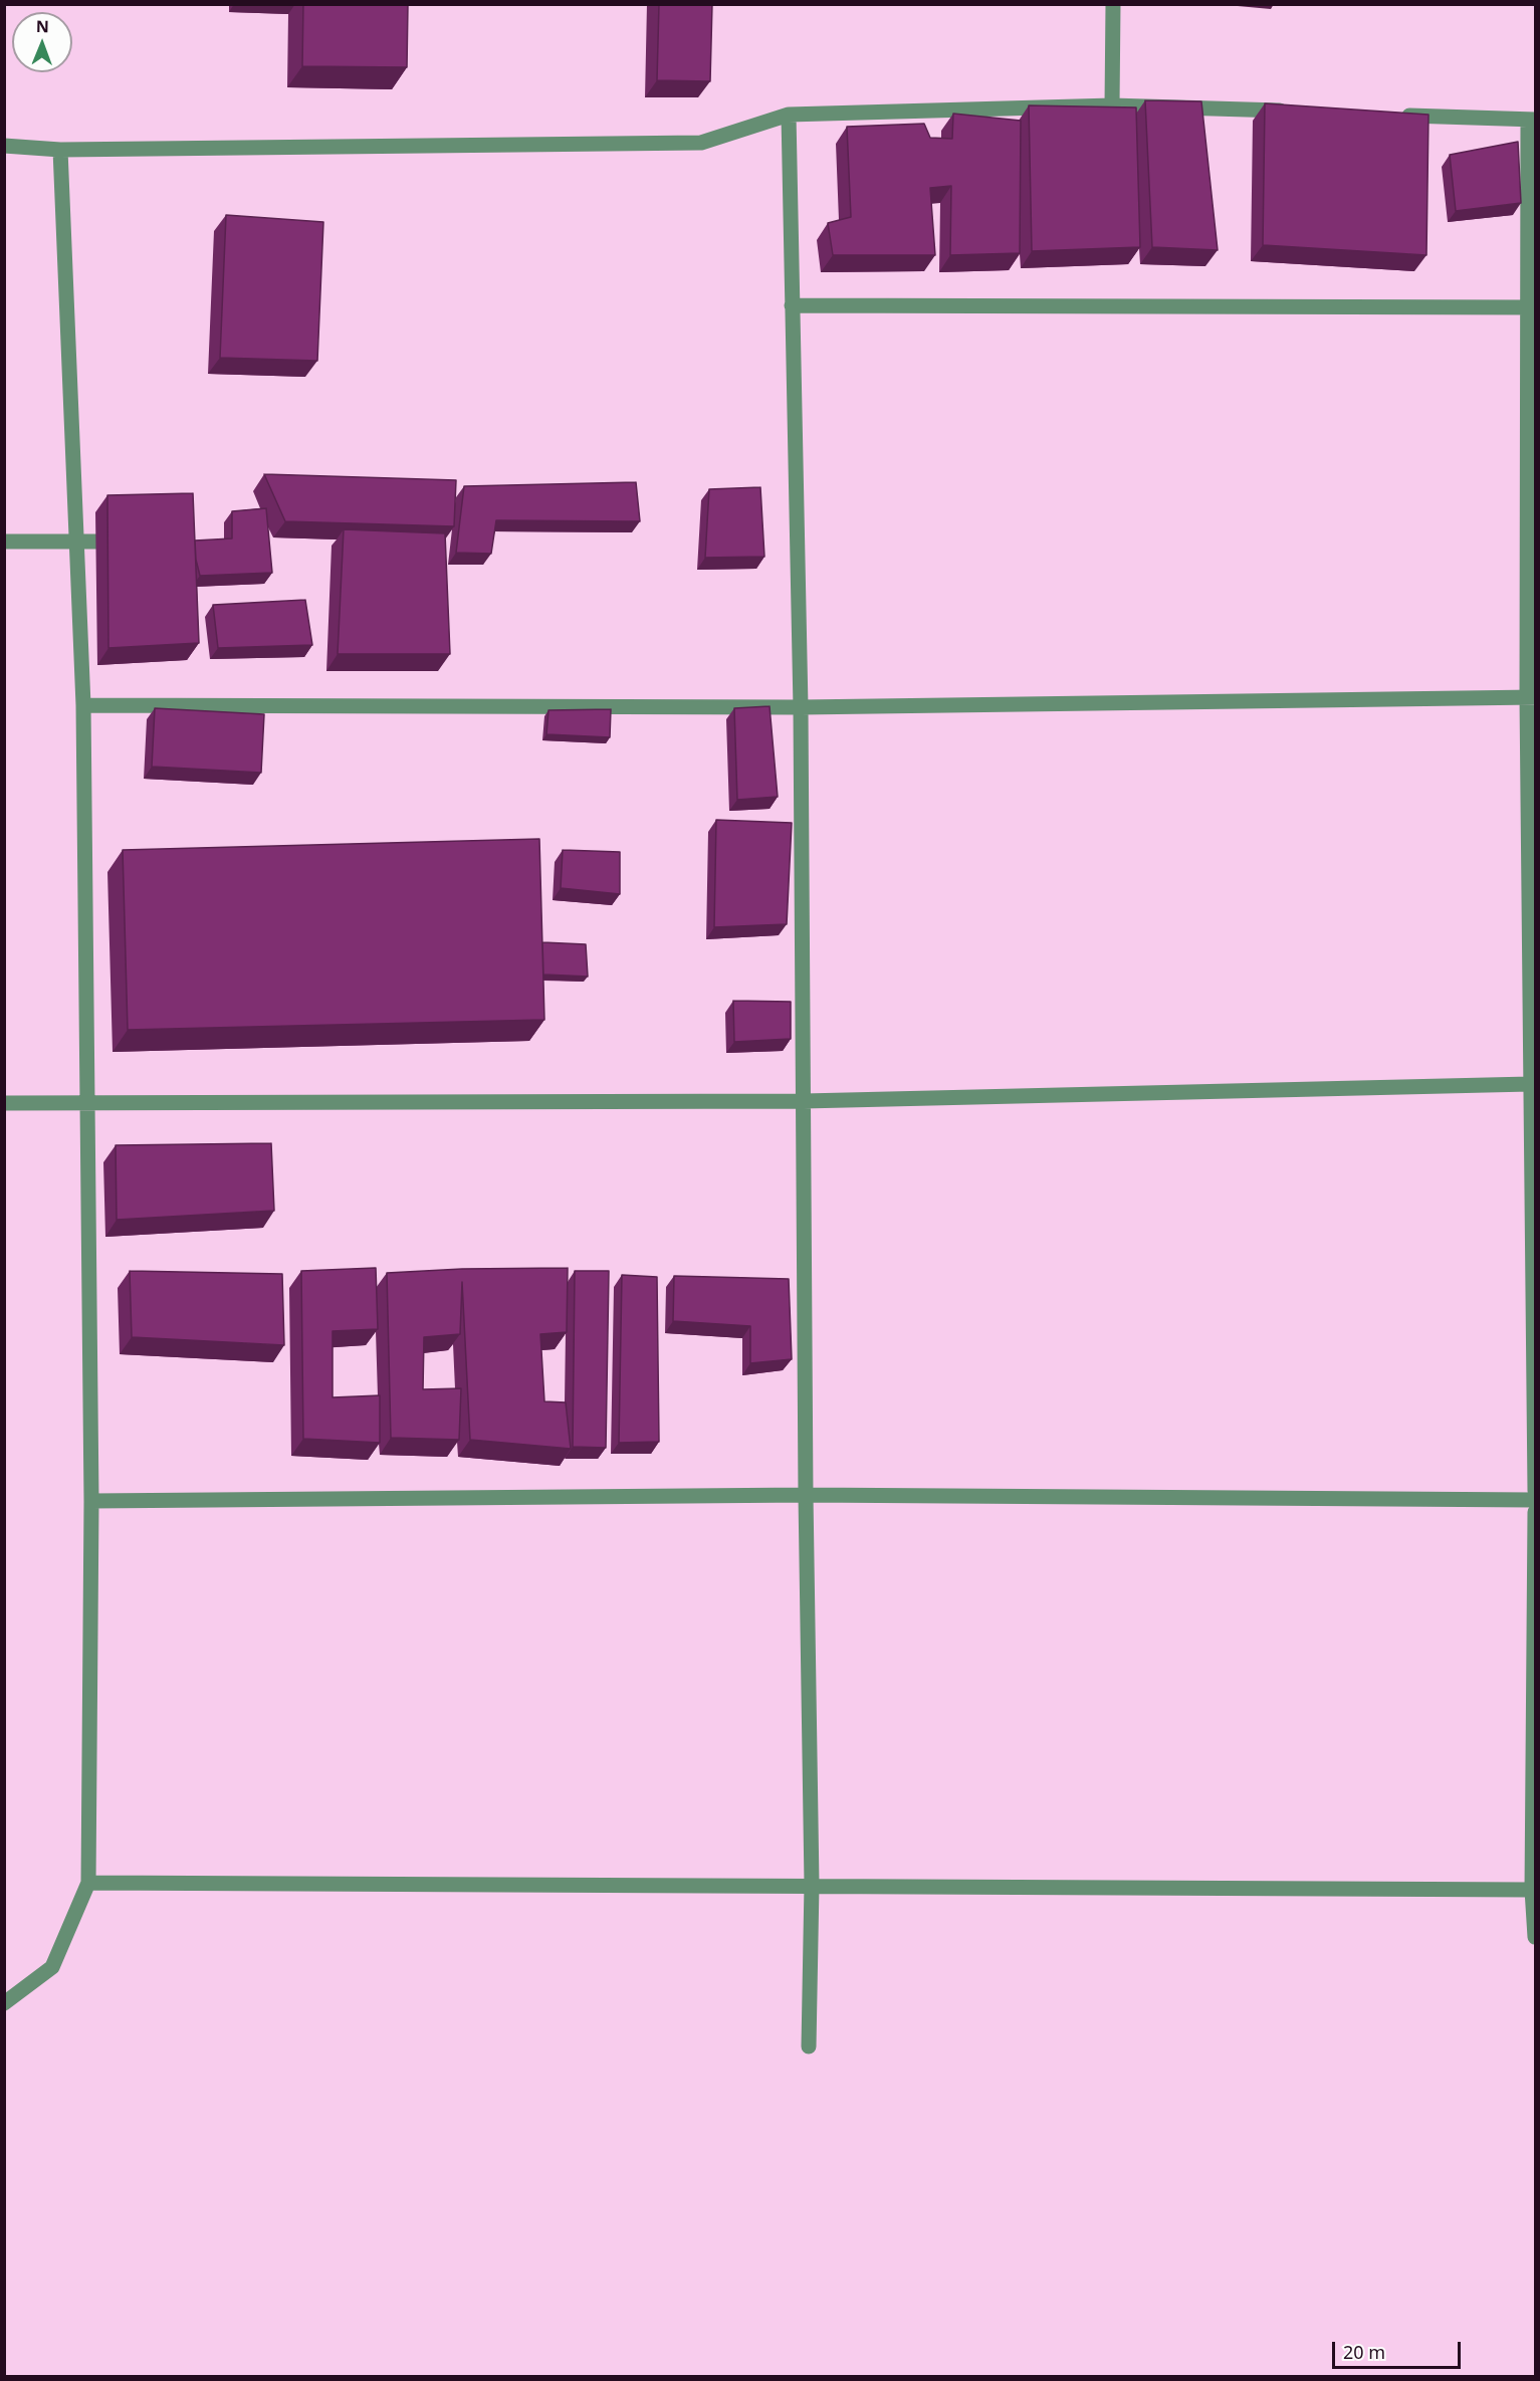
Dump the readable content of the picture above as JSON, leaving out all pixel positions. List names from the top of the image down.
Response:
{
  "scale_bar": "20 m",
  "north": "top"
}
